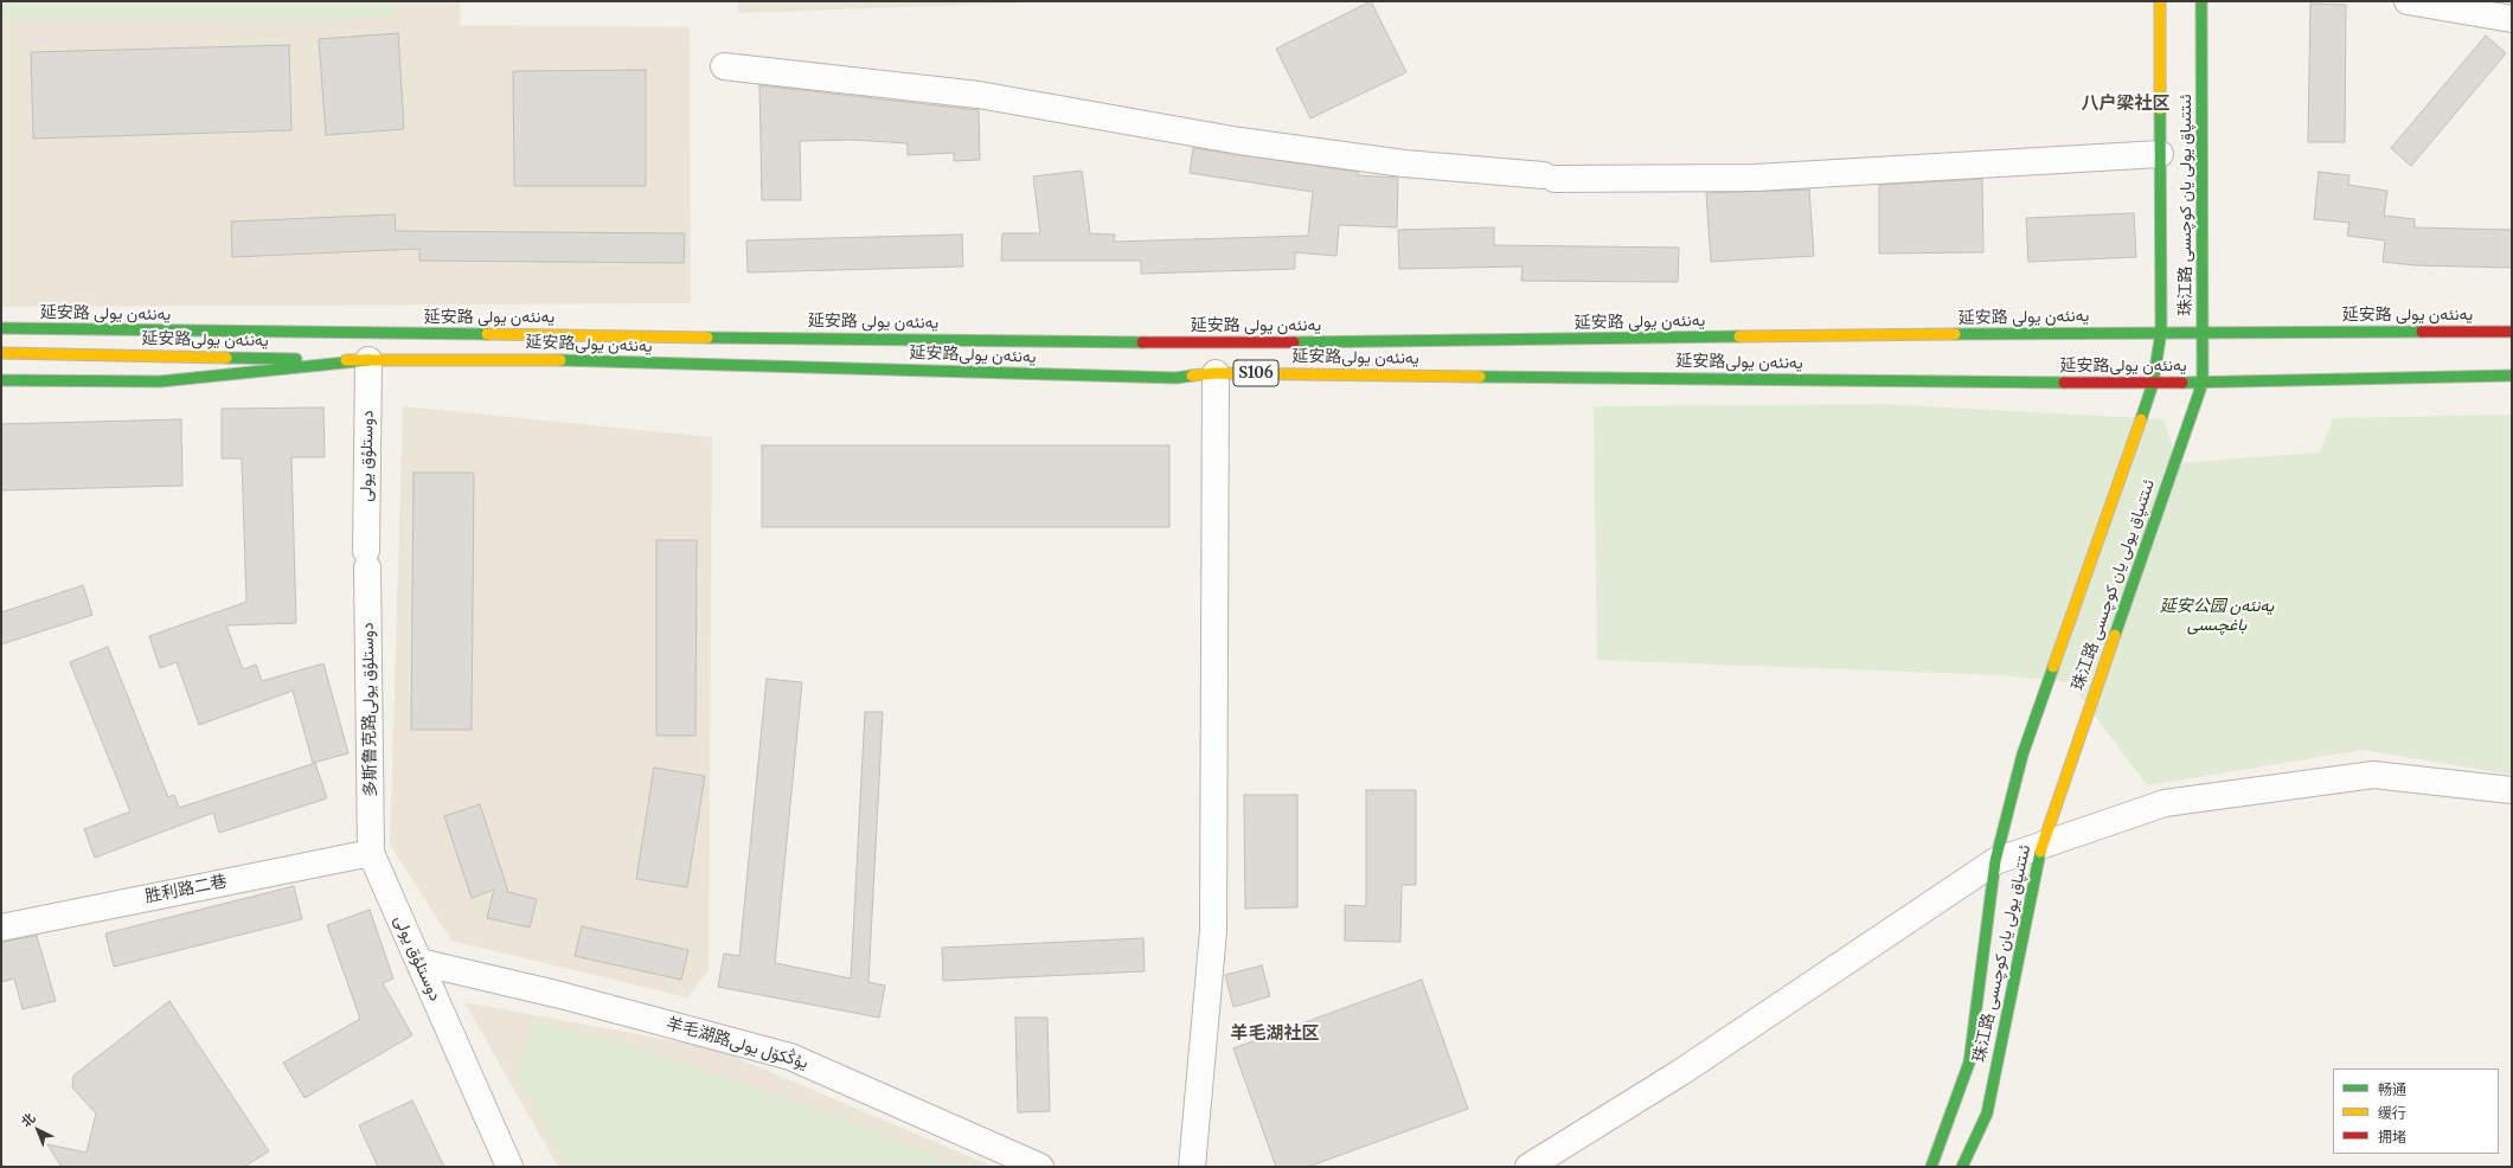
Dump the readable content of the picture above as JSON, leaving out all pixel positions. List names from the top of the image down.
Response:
{
  "streets": {
    "main road": [
      "珠江路 ئىتتىپاق يولى يان كوچىسى",
      "延安路 يەنئەن يولى",
      "延安路يەنئەن يولى",
      "S106"
    ],
    "street": [
      "دوستلۇق يولى",
      "多斯鲁克路دوستلۇق يولى",
      "胜利路二巷",
      "羊毛湖路يۇڭكۆل يولى"
    ]
  },
  "crossings": [
    ["珠江路 ئىتتىپاق يولى يان كوچىسى", "延安路 يەنئەن يولى"],
    ["珠江路 ئىتتىپاق يولى يان كوچىسى", "延安路يەنئەن يولى"],
    ["延安路يەنئەن يولى", "دوستلۇق يولى"],
    ["دوستلۇق يولى", "多斯鲁克路دوستلۇق يولى"],
    ["دوستلۇق يولى", "胜利路二巷"],
    ["دوستلۇق يولى", "羊毛湖路يۇڭكۆل يولى"],
    ["多斯鲁克路دوستلۇق يولى", "胜利路二巷"]
  ],
  "districts": ["八户梁社区", "羊毛湖社区"],
  "parks": ["延安公园 يەنئەن باغچىسى"],
  "legend": ["畅通", "缓行", "拥堵"],
  "north": "top left"
}
